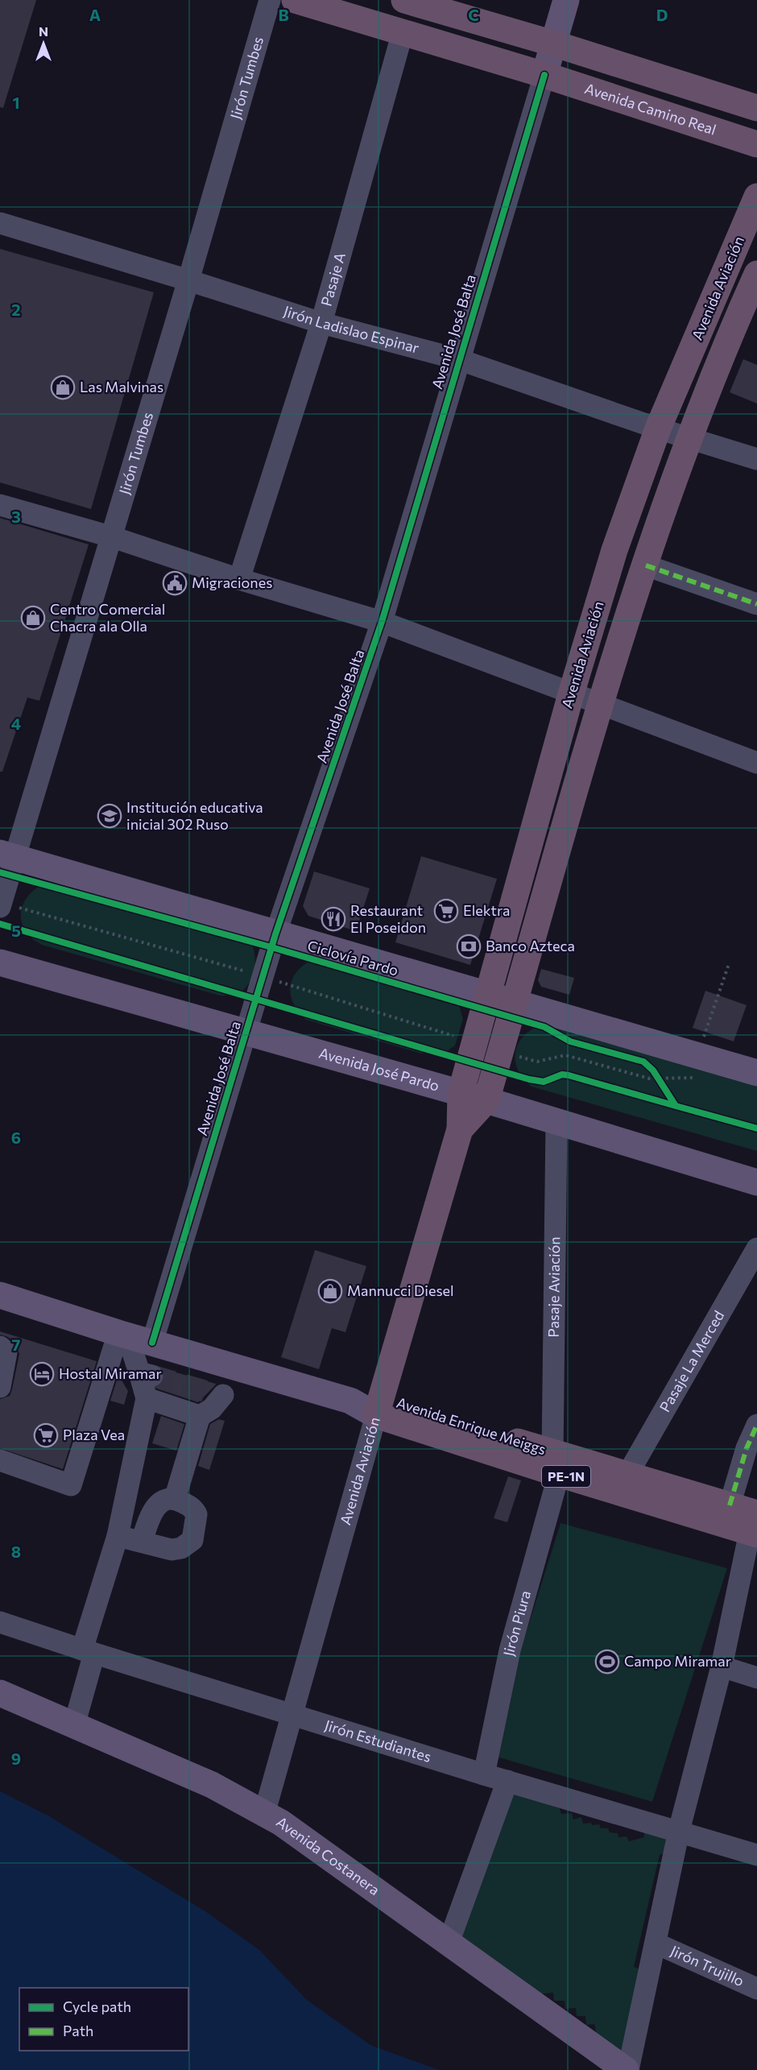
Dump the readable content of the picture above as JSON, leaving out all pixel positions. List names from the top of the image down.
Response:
{
  "streets": {
    "highway": [
      "Avenida Camino Real",
      "Avenida Aviación",
      "Avenida Enrique Meiggs",
      "PE-1N"
    ],
    "main road": ["Avenida José Balta", "Avenida José Pardo", "Avenida Costanera"],
    "street": [
      "Jirón Tumbes",
      "Pasaje A",
      "Jirón Ladislao Espinar",
      "Pasaje Aviación",
      "Pasaje La Merced",
      "Jirón Piura",
      "Jirón Estudiantes",
      "Jirón Trujillo"
    ],
    "cycle path": ["Ciclovía Pardo"]
  },
  "crossings": [
    ["Jirón Tumbes", "Jirón Ladislao Espinar"],
    ["Avenida Camino Real", "Pasaje A"],
    ["Avenida Camino Real", "Avenida José Balta"],
    ["Pasaje A", "Jirón Ladislao Espinar"],
    ["Avenida Aviación", "Jirón Ladislao Espinar"],
    ["Avenida Aviación", "Avenida José Pardo"],
    ["Avenida Aviación", "Avenida Enrique Meiggs"],
    ["Avenida Aviación", "Jirón Estudiantes"],
    ["Avenida Aviación", "Avenida Costanera"],
    ["Jirón Ladislao Espinar", "Avenida José Balta"],
    ["Avenida José Balta", "Avenida José Pardo"],
    ["Avenida José Balta", "Avenida Enrique Meiggs"],
    ["Avenida José Pardo", "Pasaje Aviación"],
    ["Pasaje Aviación", "Avenida Enrique Meiggs"],
    ["Pasaje Aviación", "Jirón Piura"],
    ["Pasaje La Merced", "Avenida Enrique Meiggs"],
    ["Avenida Enrique Meiggs", "Jirón Piura"],
    ["Jirón Piura", "Jirón Estudiantes"]
  ],
  "places": {
    "shop": ["Las Malvinas", "Centro Comercial Chacra ala Olla", "Mannucci Diesel"],
    "public building": ["Migraciones"],
    "school or university": ["Institución educativa inicial 302 Ruso"],
    "supermarket": ["Elektra", "Plaza Vea"],
    "restaurant": ["Restaurant El Poseidon"],
    "bank": ["Banco Azteca"],
    "hotel": ["Hostal Miramar"],
    "sports": ["Campo Miramar"]
  },
  "legend": ["Cycle path", "Path"],
  "north": "top",
  "grid": {
    "columns": [
      "A",
      "B",
      "C",
      "D"
    ],
    "rows": [
      "1",
      "2",
      "3",
      "4",
      "5",
      "6",
      "7",
      "8",
      "9"
    ]
  }
}
